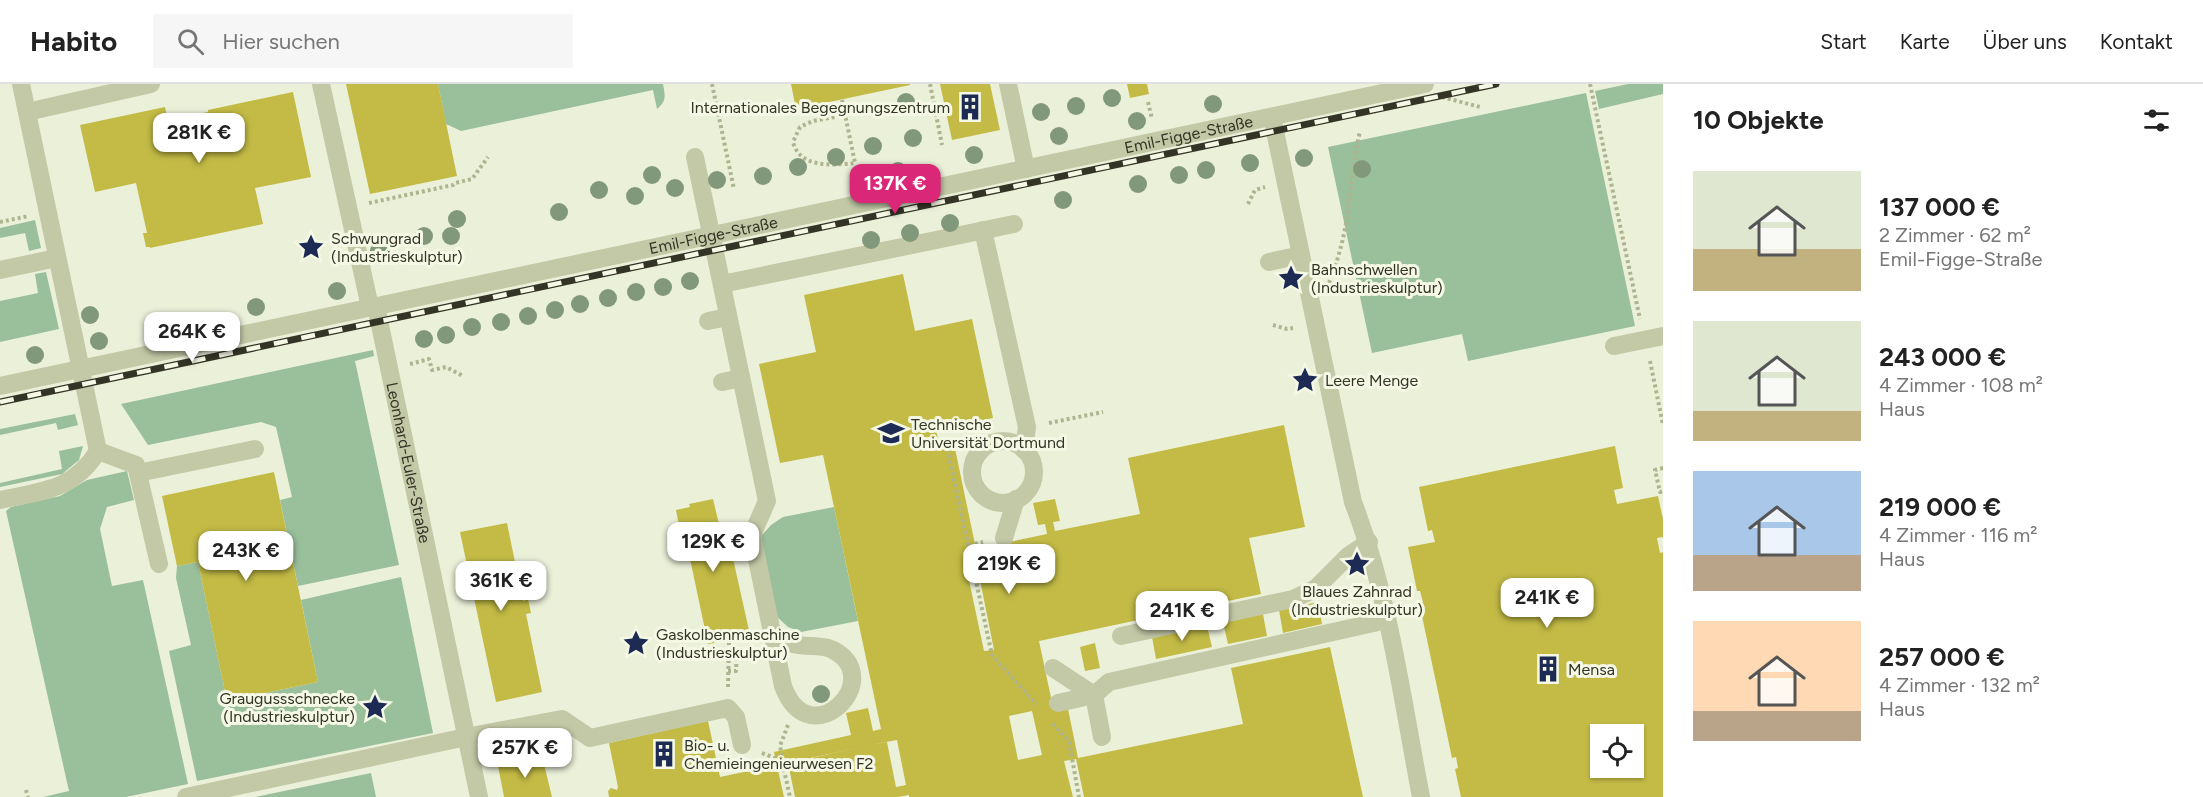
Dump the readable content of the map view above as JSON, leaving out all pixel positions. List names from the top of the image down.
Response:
{
  "streets": {
    "street": ["Emil-Figge-Straße", "Leonhard-Euler-Straße"]
  },
  "crossings": [
    ["Emil-Figge-Straße", "Leonhard-Euler-Straße"]
  ],
  "places": {
    "building": ["Internationales Begegnungszentrum", "Mensa", "Bio- u. Chemieingenieurwesen F2"],
    "place": [
      "Schwungrad (Industrieskulptur)",
      "Bahnschwellen (Industrieskulptur)",
      "Leere Menge",
      "Blaues Zahnrad (Industrieskulptur)",
      "Gaskolbenmaschine (Industrieskulptur)",
      "Graugussschnecke (Industrieskulptur)"
    ],
    "school or university": ["Technische Universität Dortmund"]
  },
  "page": {
    "header": "Habito",
    "search": "Hier suchen",
    "nav": [
      "Start",
      "Karte",
      "Über uns",
      "Kontakt"
    ],
    "heading": "10 Objekte",
    "price": [
      "281K €",
      "137K €",
      "264K €",
      "129K €",
      "243K €",
      "219K €",
      "361K €",
      "241K €",
      "241K €",
      "257K €"
    ],
    "list": [
      {
        "name": "137 000 €",
        "note": "2 Zimmer · 62 m² · Emil-Figge-Straße"
      },
      {
        "name": "243 000 €",
        "note": "4 Zimmer · 108 m² · Haus"
      },
      {
        "name": "219 000 €",
        "note": "4 Zimmer · 116 m² · Haus"
      },
      {
        "name": "257 000 €",
        "note": "4 Zimmer · 132 m² · Haus"
      }
    ]
  }
}
